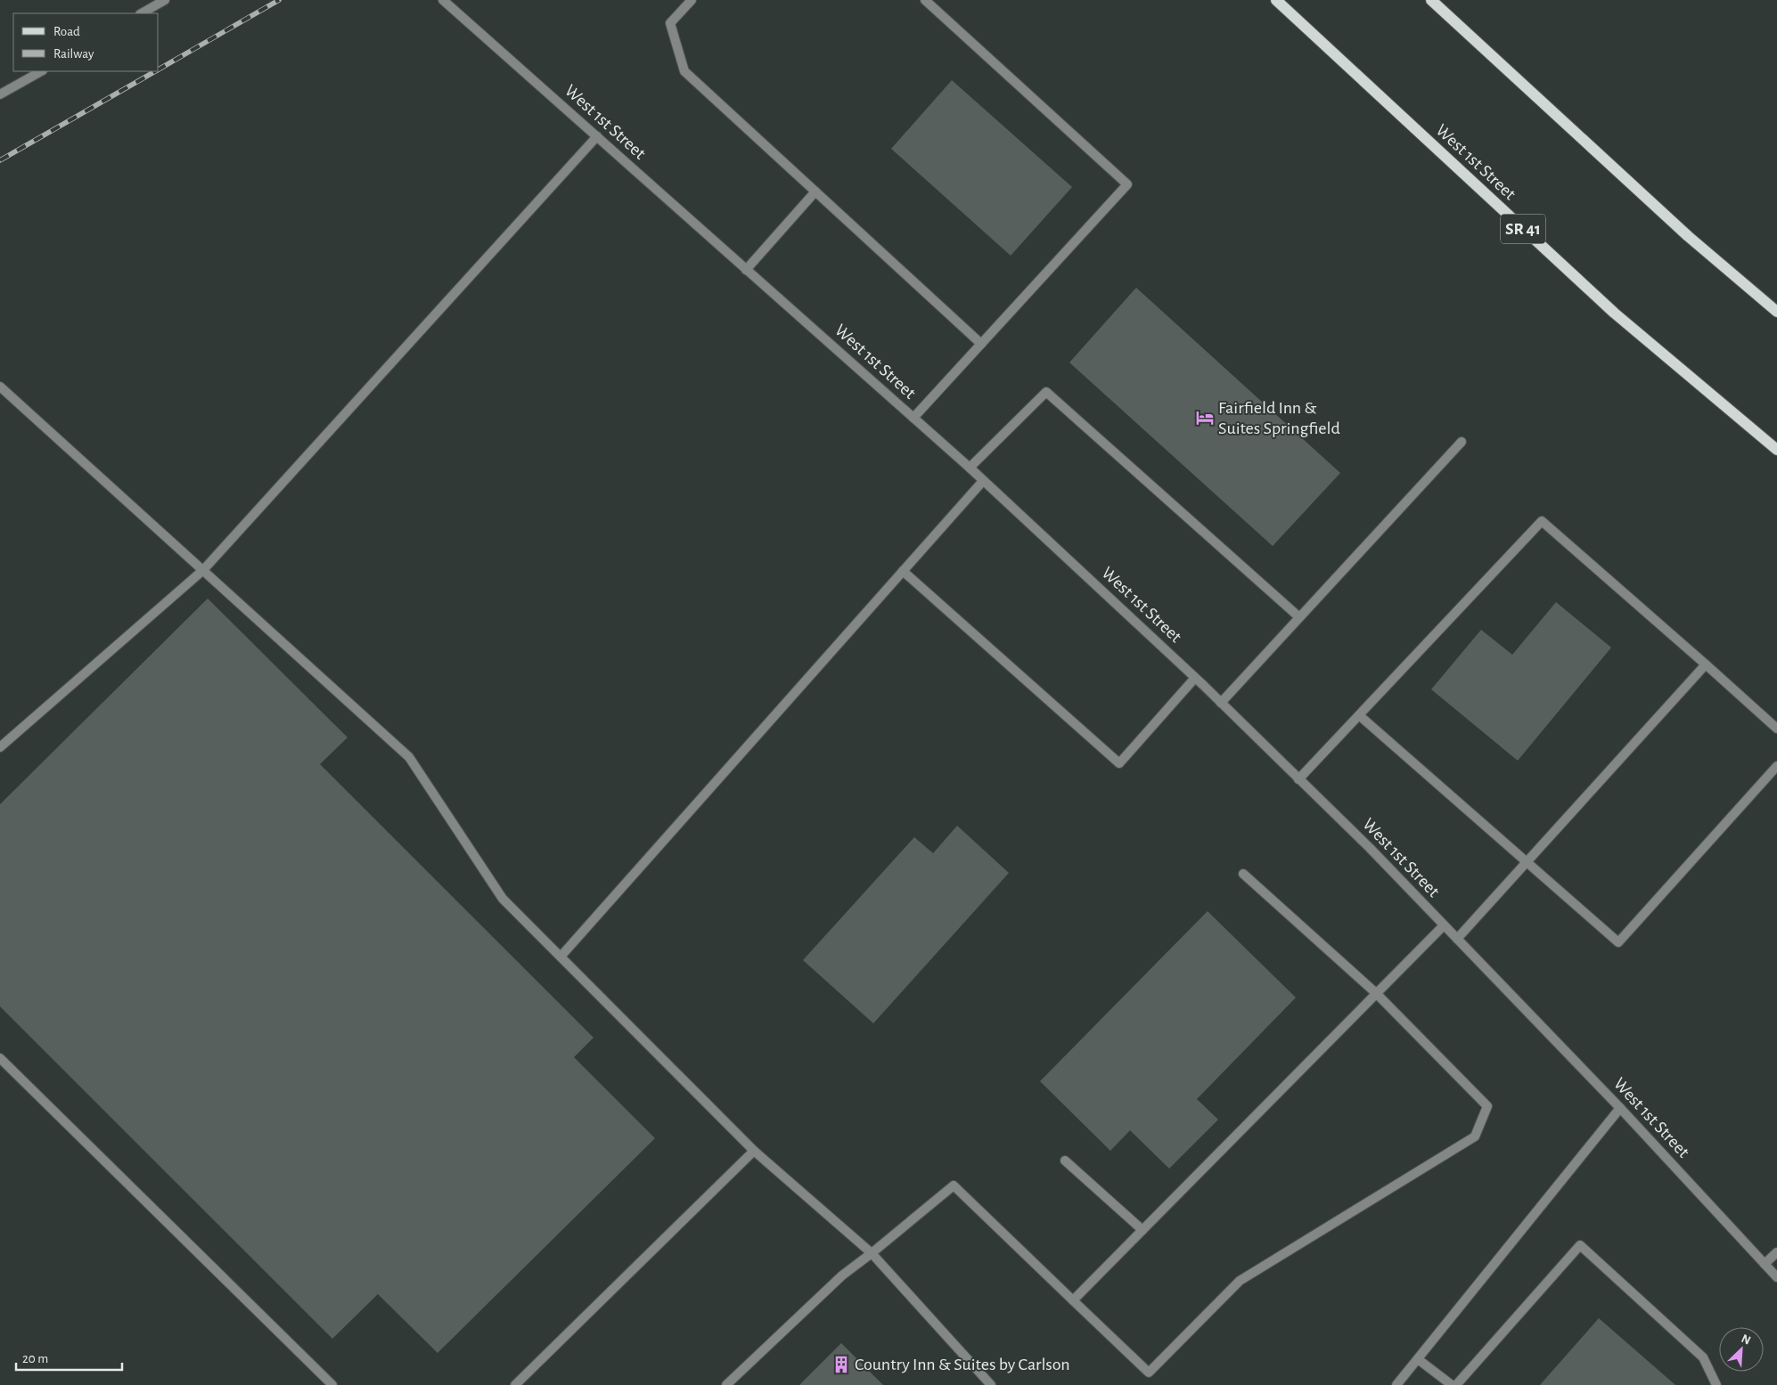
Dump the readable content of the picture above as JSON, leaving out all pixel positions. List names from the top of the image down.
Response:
{
  "streets": {
    "main road": ["West 1st Street", "SR 41"]
  },
  "places": {
    "hotel": ["Fairfield Inn & Suites Springfield"],
    "building": ["Country Inn & Suites by Carlson"]
  },
  "legend": ["Road", "Railway"],
  "scale_bar": "20 m",
  "north": "top right"
}
